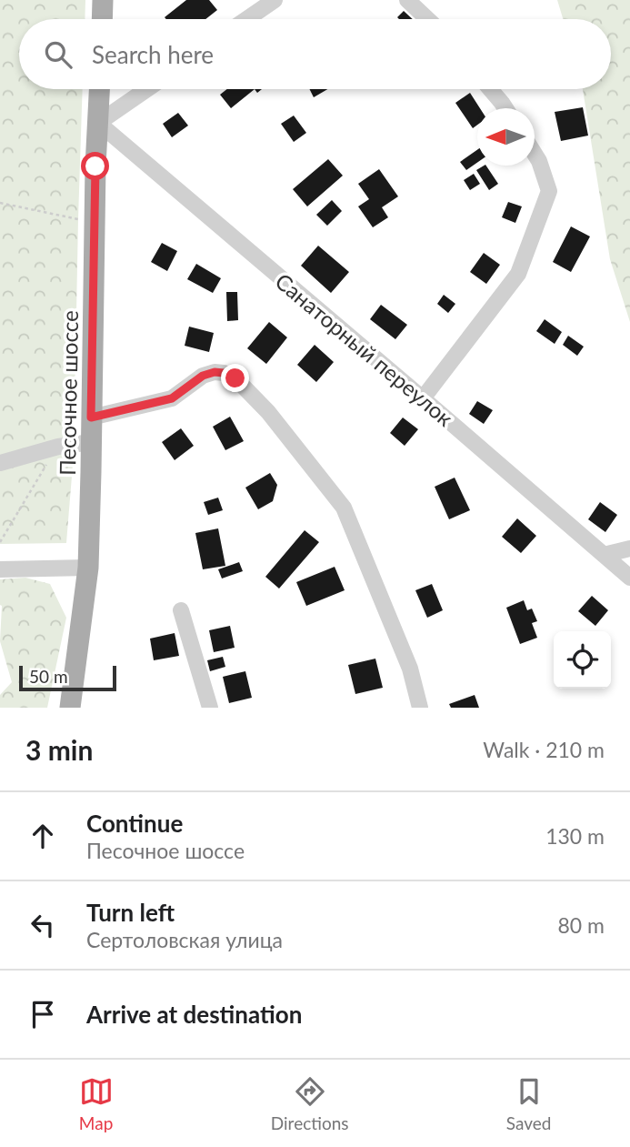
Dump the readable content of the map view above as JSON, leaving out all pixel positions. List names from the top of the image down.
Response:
{
  "streets": {
    "main road": ["Песочное шоссе"],
    "street": ["Санаторный переулок"]
  },
  "crossings": [
    ["Санаторный переулок", "Песочное шоссе"]
  ],
  "scale_bar": "50 m",
  "north": "left",
  "page": {
    "search": "Search here",
    "scale": "50 m",
    "heading": ["3 min", "Walk · 210 m"],
    "list": [
      ["Continue", "Песочное шоссе", "130 m"],
      ["Turn left", "Сертоловская улица", "80 m"],
      "Arrive at destination"
    ],
    "nav": ["Map", "Directions", "Saved"]
  }
}
